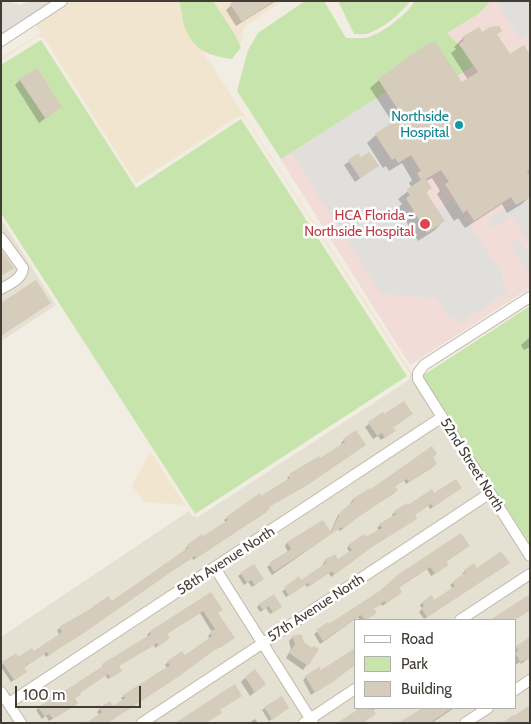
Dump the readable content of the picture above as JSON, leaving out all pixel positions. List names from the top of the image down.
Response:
{
  "streets": {
    "street": ["52nd Street North", "58th Avenue North", "57th Avenue North"]
  },
  "crossings": [
    ["52nd Street North", "58th Avenue North"],
    ["52nd Street North", "57th Avenue North"]
  ],
  "places": ["Northside Hospital", "HCA Florida - Northside Hospital"],
  "legend": ["Road", "Park", "Building"],
  "scale_bar": "100 m"
}
